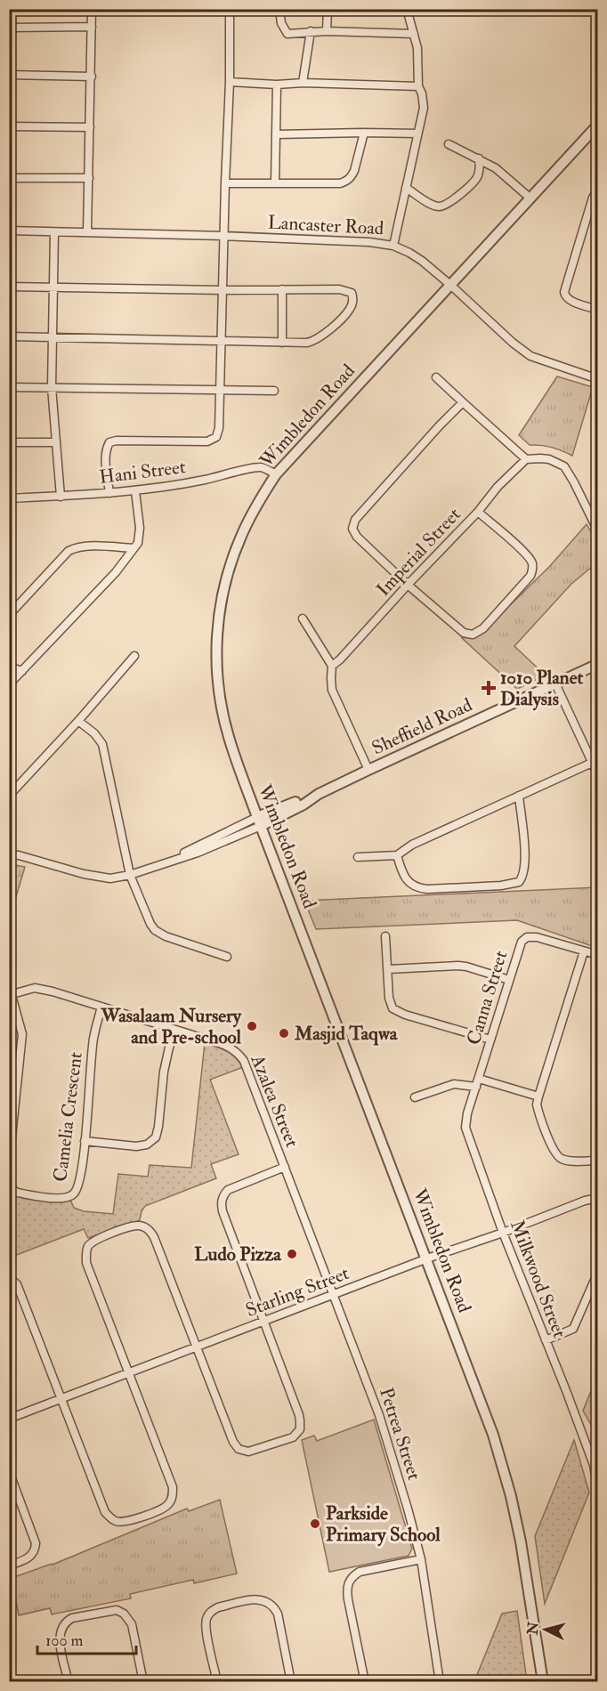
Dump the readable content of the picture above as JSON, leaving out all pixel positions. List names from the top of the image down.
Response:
{
  "streets": {
    "street": [
      "Lancaster Road",
      "Wimbledon Road",
      "Hani Street",
      "Imperial Street",
      "Sheffield Road",
      "Canna Street",
      "Azalea Street",
      "Camelia Crescent",
      "Milkwood Street",
      "Starling Street",
      "Petrea Street"
    ]
  },
  "crossings": [
    ["Lancaster Road", "Wimbledon Road"],
    ["Wimbledon Road", "Hani Street"],
    ["Wimbledon Road", "Sheffield Road"],
    ["Wimbledon Road", "Starling Street"],
    ["Canna Street", "Milkwood Street"],
    ["Azalea Street", "Camelia Crescent"],
    ["Azalea Street", "Starling Street"],
    ["Azalea Street", "Petrea Street"],
    ["Milkwood Street", "Starling Street"],
    ["Starling Street", "Petrea Street"]
  ],
  "places": {
    "health": ["1010 Planet Dialysis"],
    "other": [
      "Wasalaam Nursery and Pre-school",
      "Masjid Taqwa",
      "Ludo Pizza",
      "Parkside Primary School"
    ]
  },
  "scale_bar": "100 m",
  "north": "left"
}
